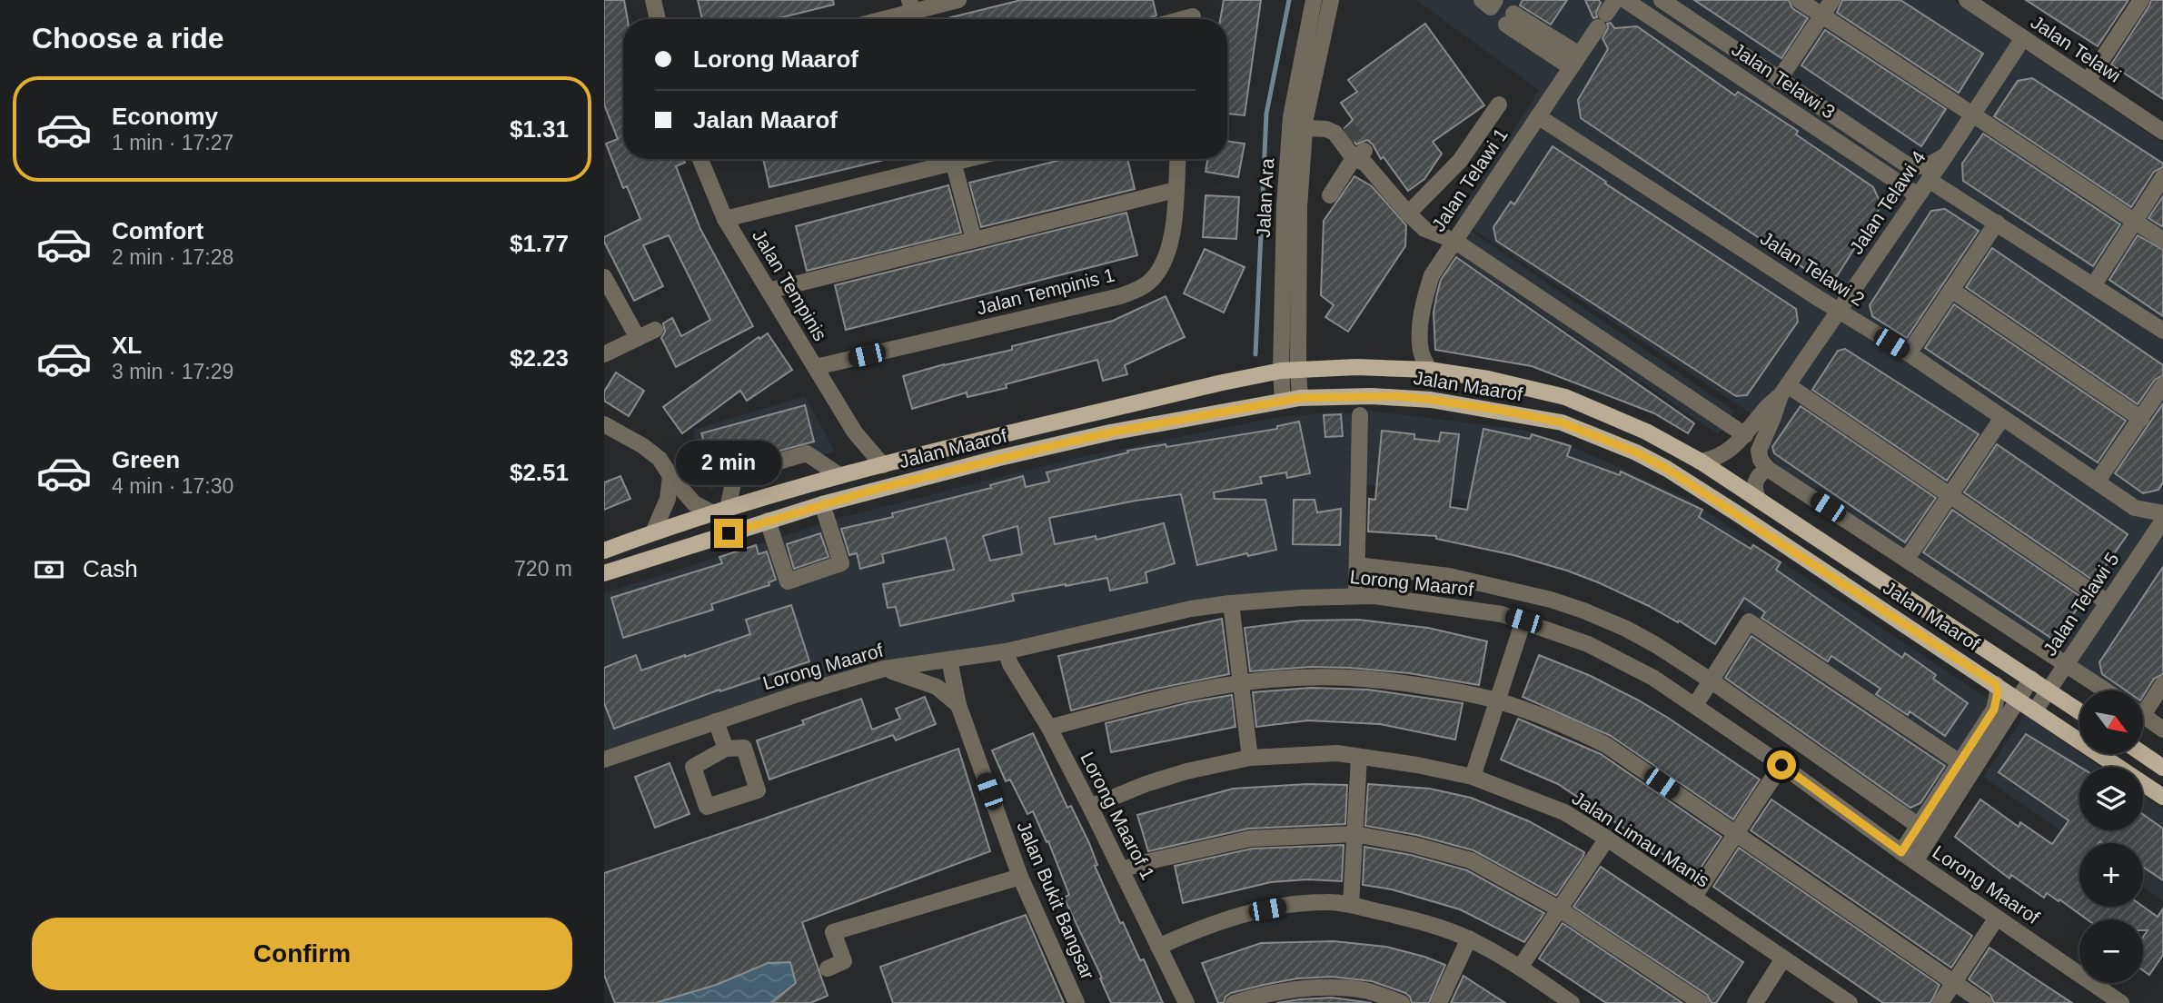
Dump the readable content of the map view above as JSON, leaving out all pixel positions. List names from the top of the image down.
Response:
{
  "streets": {
    "main road": ["Jalan Maarof"],
    "street": [
      "Jalan Telawi",
      "Jalan Telawi 3",
      "Jalan Telawi 1",
      "Jalan Ara",
      "Jalan Telawi 4",
      "Jalan Telawi 2",
      "Jalan Tempinis",
      "Jalan Tempinis 1",
      "Lorong Maarof",
      "Jalan Telawi 5",
      "Lorong Maarof 1",
      "Jalan Limau Manis",
      "Jalan Bukit Bangsar"
    ]
  },
  "crossings": [
    ["Jalan Telawi", "Jalan Telawi 4"],
    ["Jalan Telawi 3", "Jalan Telawi 4"],
    ["Jalan Telawi 1", "Jalan Telawi 2"],
    ["Jalan Telawi 1", "Jalan Maarof"],
    ["Jalan Ara", "Jalan Maarof"],
    ["Jalan Telawi 4", "Jalan Telawi 2"],
    ["Jalan Telawi 4", "Jalan Maarof"],
    ["Jalan Tempinis", "Jalan Tempinis 1"],
    ["Jalan Tempinis", "Jalan Maarof"],
    ["Jalan Maarof", "Jalan Telawi 5"],
    ["Lorong Maarof", "Lorong Maarof 1"],
    ["Lorong Maarof", "Jalan Bukit Bangsar"],
    ["Lorong Maarof 1", "Jalan Limau Manis"]
  ],
  "north": "bottom right",
  "page": {
    "heading": "Choose a ride",
    "banner": ["Lorong Maarof", "Jalan Maarof"],
    "list": [
      {
        "name": "Economy",
        "note": "1 min · 17:27",
        "value": "$1.31"
      },
      {
        "name": "Comfort",
        "note": "2 min · 17:28",
        "value": "$1.77"
      },
      {
        "name": "XL",
        "note": "3 min · 17:29",
        "value": "$2.23"
      },
      {
        "name": "Green",
        "note": "4 min · 17:30",
        "value": "$2.51"
      }
    ],
    "bubble": "2 min",
    "pay": ["Cash", "720 m"],
    "map_buttons": ["+", "−"],
    "buttons": "Confirm"
  }
}
